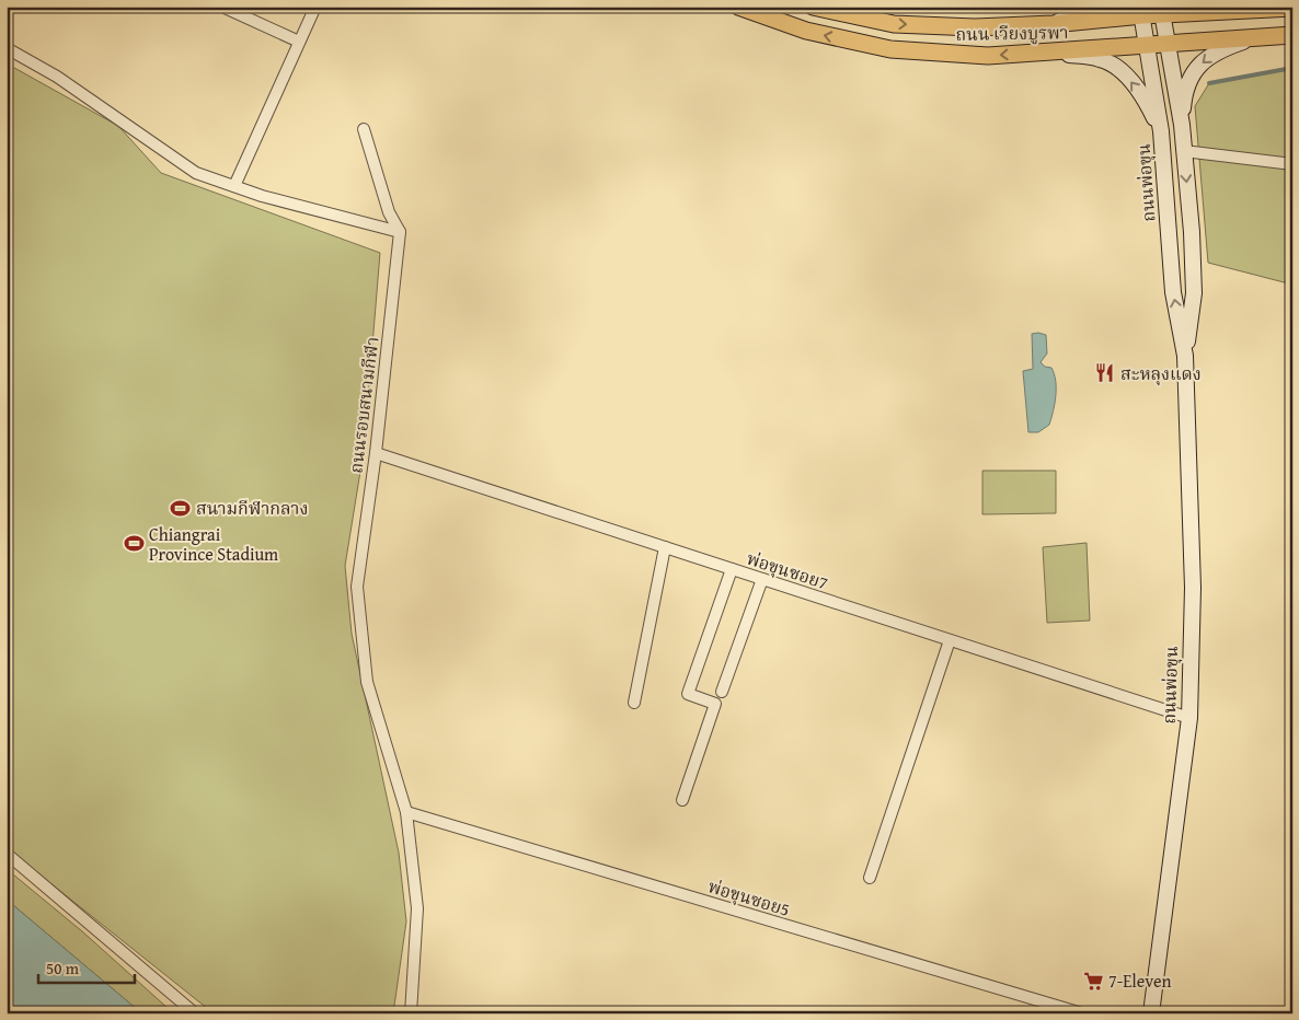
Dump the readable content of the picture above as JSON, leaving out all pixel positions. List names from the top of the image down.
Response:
{
  "streets": {
    "main road": ["ถนน เวียงบูรพา", "ถนนพ่อขุน"],
    "street": ["ถนนรอบสนามกีฬา", "พ่อขุนซอย7", "พ่อขุนซอย5"]
  },
  "crossings": [
    ["ถนน เวียงบูรพา", "ถนนพ่อขุน"],
    ["ถนนพ่อขุน", "พ่อขุนซอย7"],
    ["ถนนรอบสนามกีฬา", "พ่อขุนซอย7"],
    ["ถนนรอบสนามกีฬา", "พ่อขุนซอย5"]
  ],
  "places": {
    "restaurant": ["สะหลุงแดง"],
    "sports": ["สนามกีฬากลาง", "Chiangrai Province Stadium"],
    "supermarket": ["7-Eleven"]
  },
  "scale_bar": "50 m"
}
